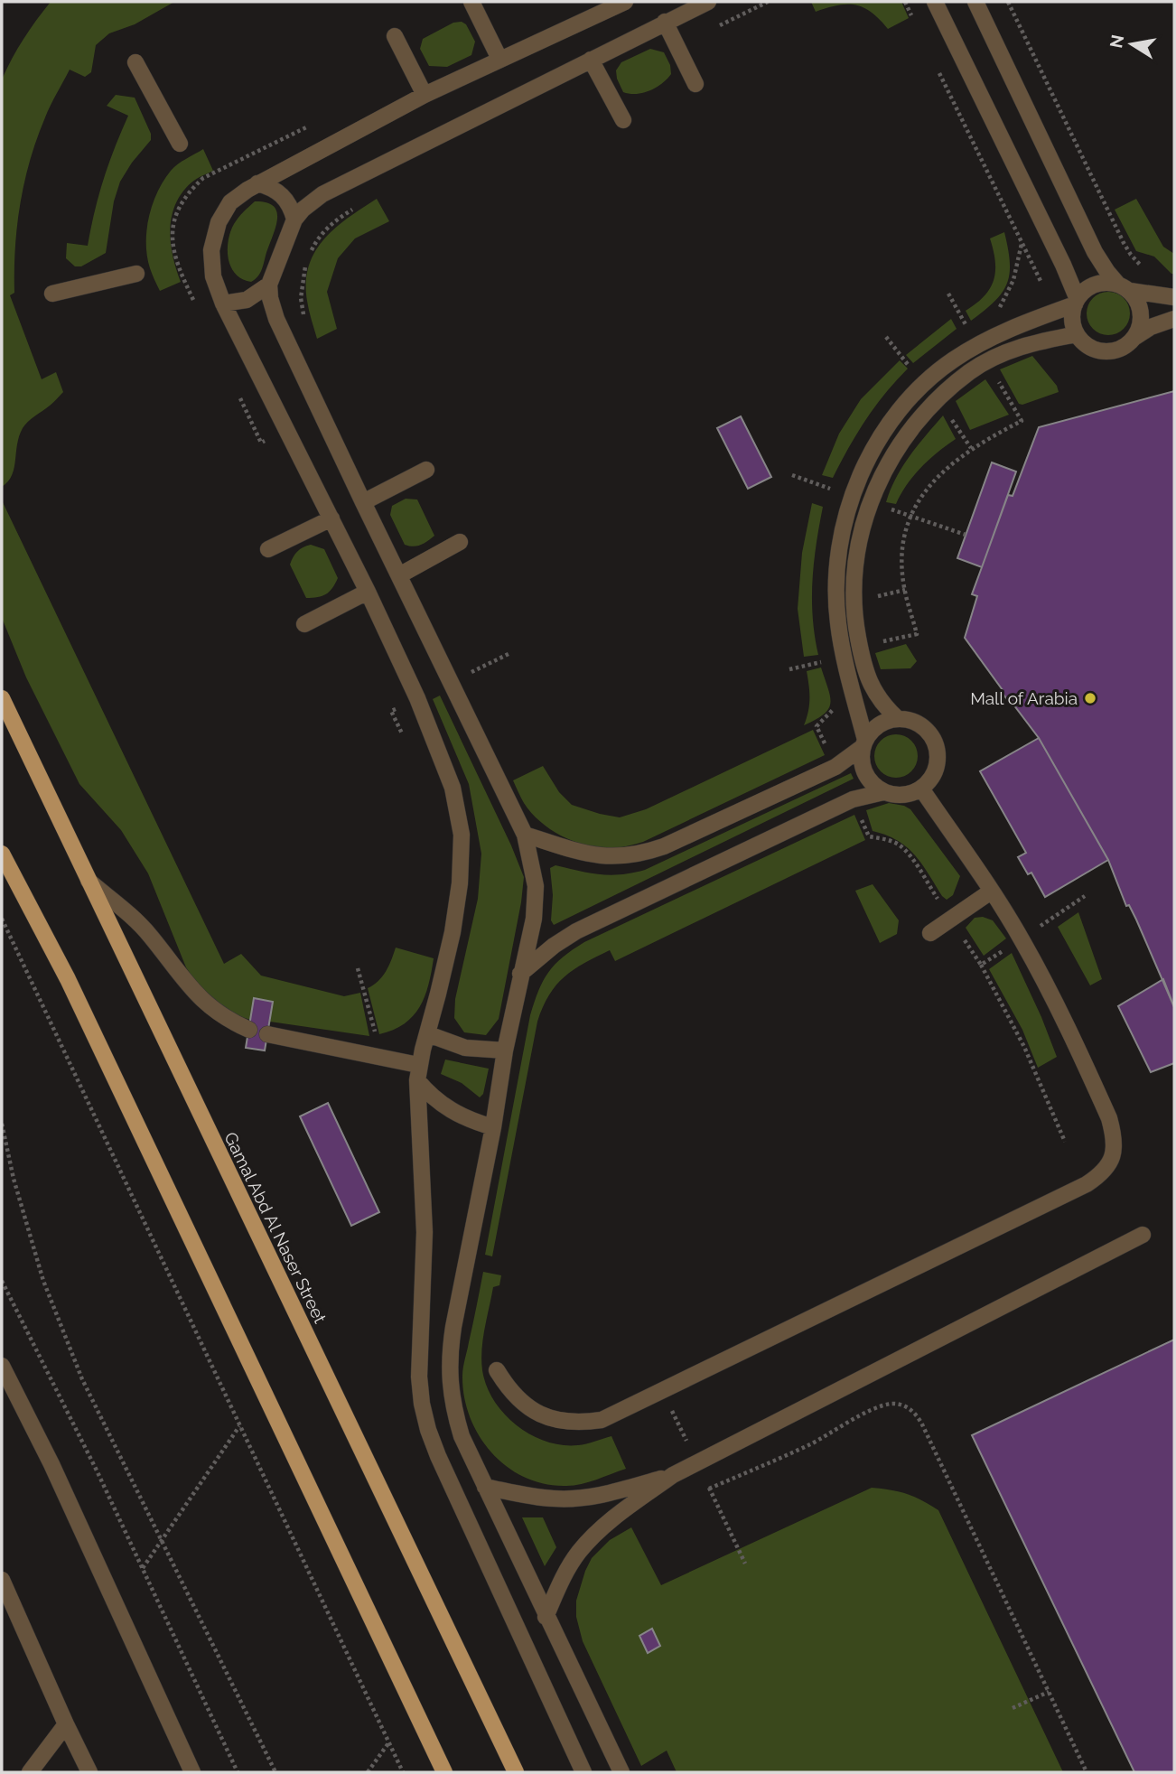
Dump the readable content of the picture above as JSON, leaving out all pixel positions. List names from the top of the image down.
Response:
{
  "streets": {
    "main road": ["Gamal Abd Al Naser Street"]
  },
  "places": ["Mall of Arabia"],
  "north": "left"
}
